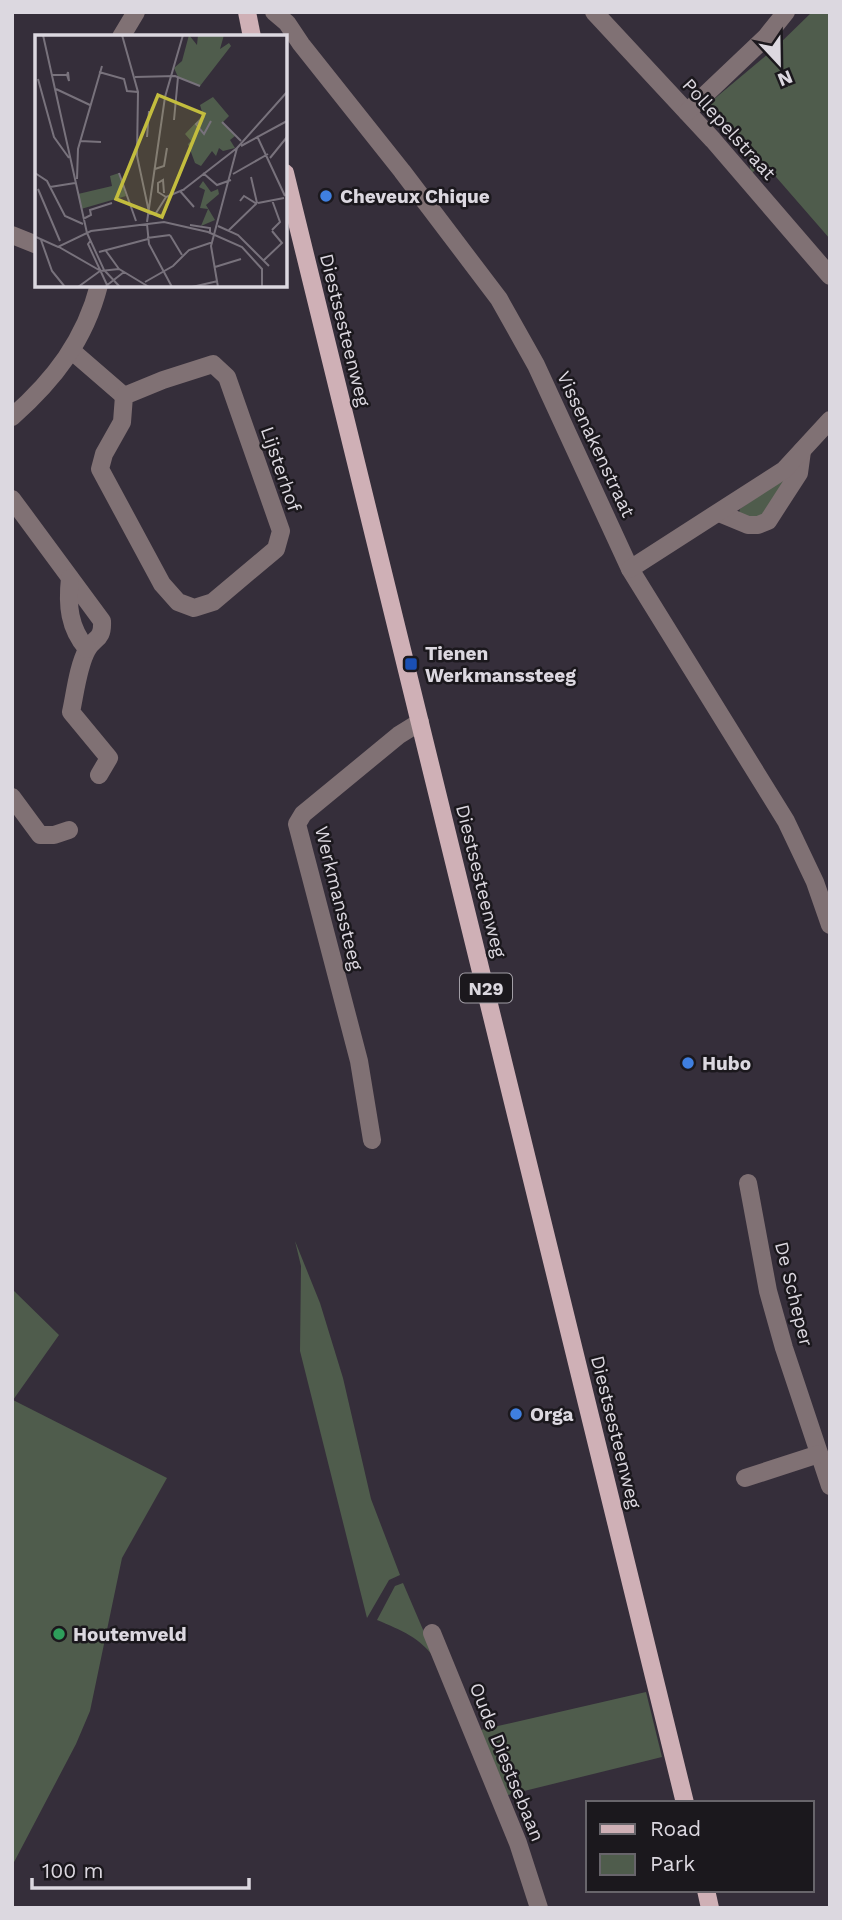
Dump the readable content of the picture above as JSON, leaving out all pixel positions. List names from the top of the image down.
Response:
{
  "streets": {
    "main road": ["Diestsesteenweg", "N29"],
    "street": [
      "Pollepelstraat",
      "Vissenakenstraat",
      "Lijsterhof",
      "Werkmanssteeg",
      "De Scheper",
      "Oude Diestsebaan"
    ]
  },
  "crossings": [
    ["Diestsesteenweg", "Werkmanssteeg"]
  ],
  "places": {
    "other": [
      "Cheveux Chique",
      "Hubo",
      "Orga",
      "Houtemveld"
    ],
    "transit": ["Tienen Werkmanssteeg"]
  },
  "legend": ["Road", "Park"],
  "scale_bar": "100 m",
  "north": "bottom"
}
